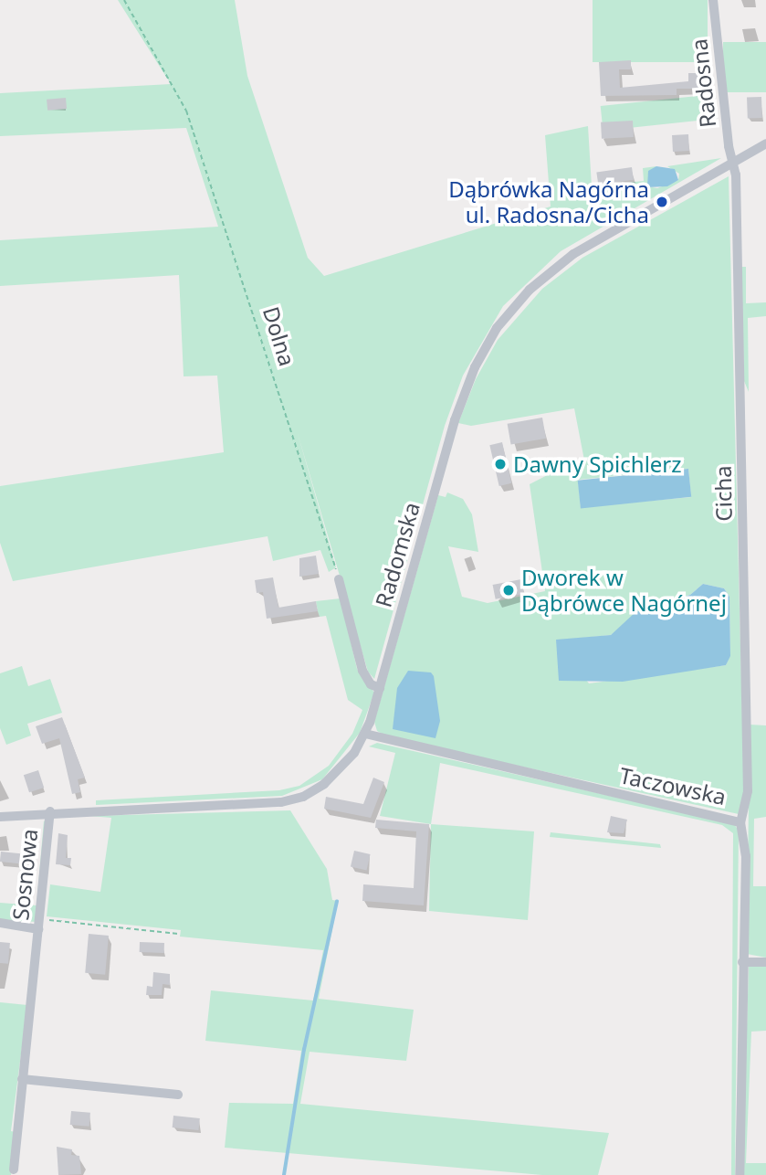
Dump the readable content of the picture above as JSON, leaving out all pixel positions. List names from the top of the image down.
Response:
{
  "streets": {
    "street": [
      "Radosna",
      "Cicha",
      "Radomska",
      "Taczowska",
      "Sosnowa"
    ],
    "path": ["Dolna"]
  },
  "crossings": [
    ["Radosna", "Cicha"],
    ["Radosna", "Radomska"],
    ["Cicha", "Radomska"],
    ["Cicha", "Taczowska"],
    ["Radomska", "Taczowska"],
    ["Radomska", "Sosnowa"]
  ],
  "places": ["Dąbrówka Nagórna ul. Radosna/Cicha", "Dawny Spichlerz", "Dworek w Dąbrówce Nagórnej"]
}
